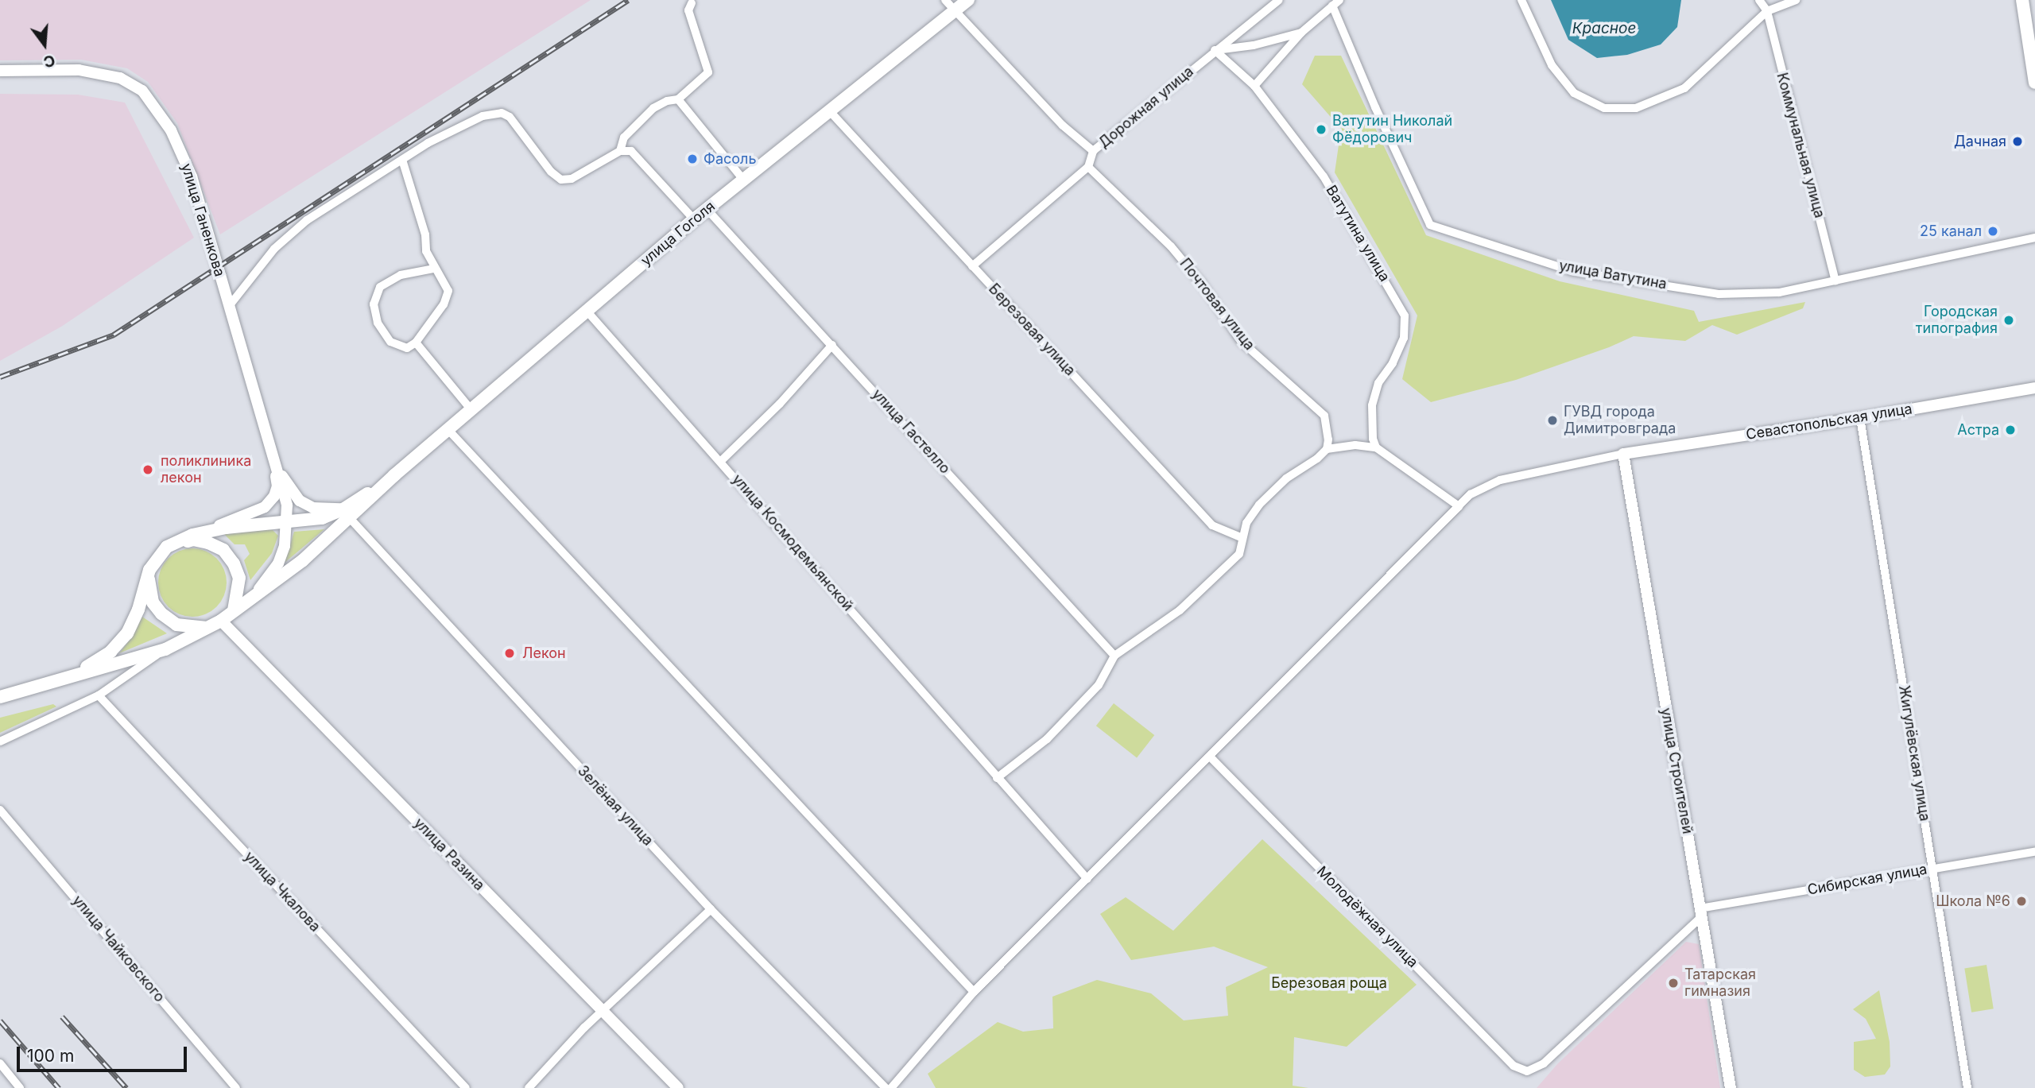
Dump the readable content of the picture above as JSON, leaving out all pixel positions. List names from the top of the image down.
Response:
{
  "streets": {
    "main road": ["улица Гоголя"],
    "street": [
      "Дорожная улица",
      "Коммунальная улица",
      "улица Ганенкова",
      "Ватутина улица",
      "улица Ватутина",
      "Почтовая улица",
      "Березовая улица",
      "Севастопольская улица",
      "улица Гастелло",
      "улица Космодемьянской",
      "Жигулёвская улица",
      "улица Строителей",
      "Зелёная улица",
      "улица Разина",
      "Сибирская улица",
      "улица Чкалова",
      "Молодёжная улица",
      "улица Чайковского"
    ]
  },
  "crossings": [
    ["Дорожная улица", "Ватутина улица"],
    ["Дорожная улица", "Почтовая улица"],
    ["Коммунальная улица", "улица Ватутина"],
    ["улица Гоголя", "Березовая улица"],
    ["улица Гоголя", "улица Гастелло"],
    ["улица Гоголя", "улица Космодемьянской"],
    ["улица Гоголя", "Зелёная улица"],
    ["Ватутина улица", "улица Ватутина"],
    ["Севастопольская улица", "Жигулёвская улица"],
    ["Севастопольская улица", "улица Строителей"],
    ["Жигулёвская улица", "Сибирская улица"],
    ["улица Строителей", "Сибирская улица"],
    ["улица Строителей", "Молодёжная улица"],
    ["Сибирская улица", "Молодёжная улица"]
  ],
  "water": ["Красное"],
  "parks": ["Березовая роща"],
  "places": [
    "Ватутин Николай Фёдорович",
    "Дачная",
    "Фасоль",
    "25 канал",
    "Городская типография",
    "ГУВД города Димитровграда",
    "Астра",
    "поликлиника лекон",
    "Лекон",
    "Школа №6",
    "Татарская гимназия"
  ],
  "scale_bar": "100 m",
  "north": "bottom"
}
